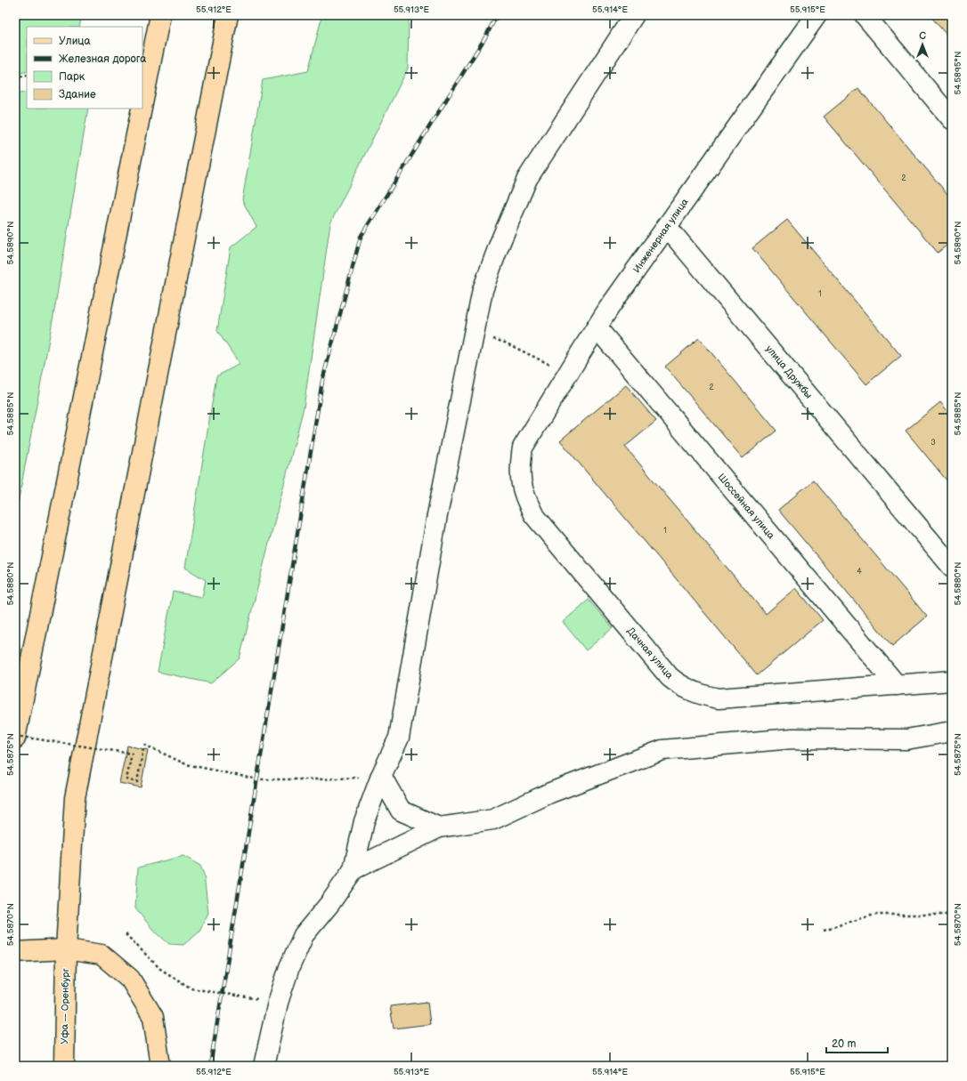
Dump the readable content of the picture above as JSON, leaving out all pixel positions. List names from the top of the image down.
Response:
{
  "streets": {
    "main road": ["Уфа — Оренбург"],
    "street": [
      "Инженерная улица",
      "улица Дружбы",
      "Шоссейная улица",
      "Дачная улица"
    ]
  },
  "crossings": [
    ["Инженерная улица", "улица Дружбы"],
    ["Инженерная улица", "Шоссейная улица"],
    ["Инженерная улица", "Дачная улица"],
    ["Шоссейная улица", "Дачная улица"]
  ],
  "house_numbers": [
    "2",
    "1",
    "2",
    "3",
    "1",
    "4"
  ],
  "legend": [
    "Улица",
    "Железная дорога",
    "Парк",
    "Здание"
  ],
  "scale_bar": "20 m",
  "north": "top",
  "coordinates": [
    "55.912°E",
    "55.913°E",
    "55.914°E",
    "55.915°E",
    "54.5895°N",
    "54.5890°N",
    "54.5885°N",
    "54.5880°N",
    "54.5875°N",
    "54.5870°N"
  ]
}
